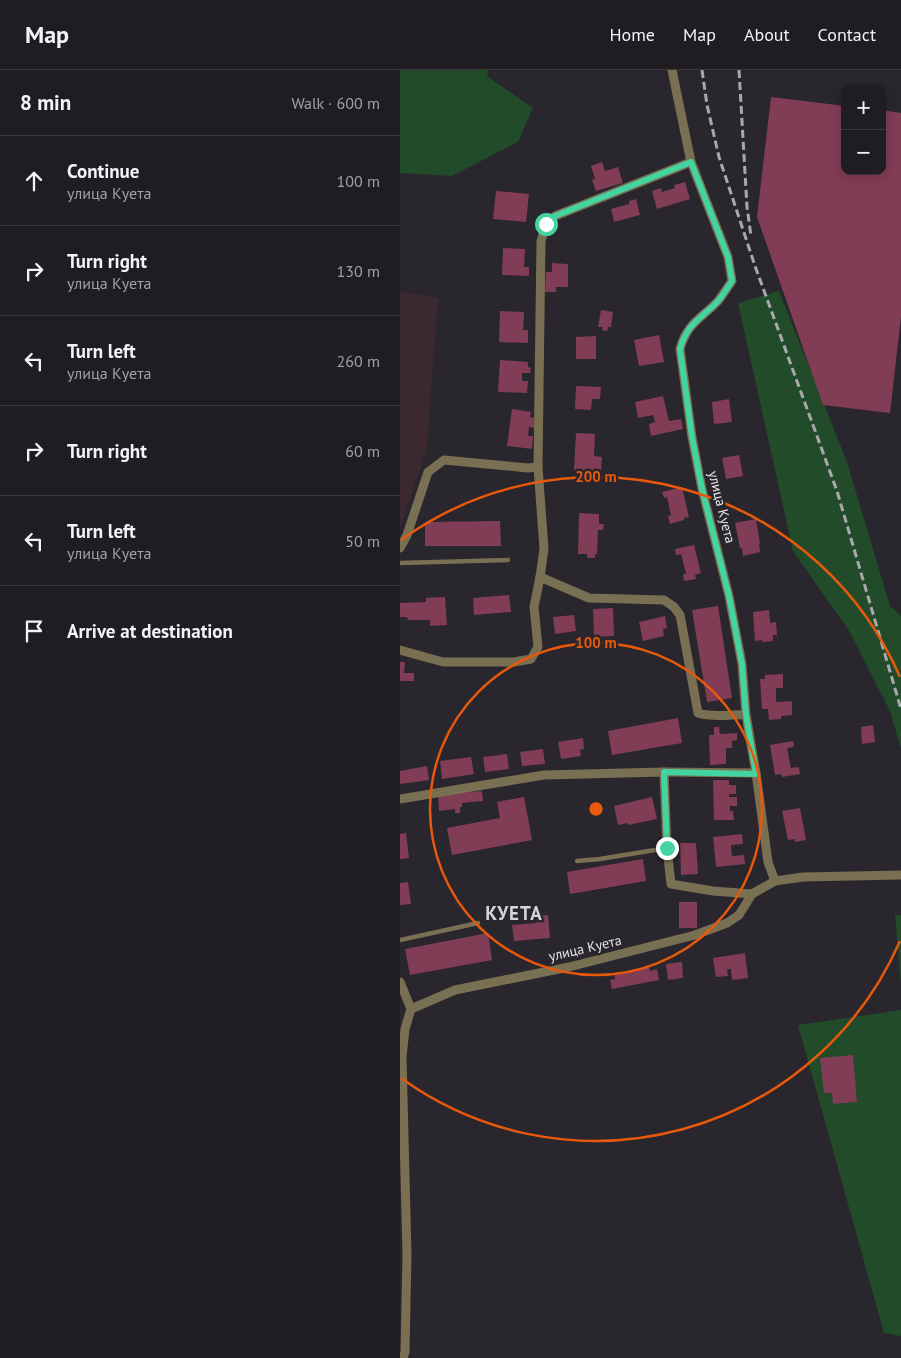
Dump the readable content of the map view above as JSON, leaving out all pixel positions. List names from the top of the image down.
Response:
{
  "streets": {
    "street": ["улица Куета"]
  },
  "districts": ["КУЕТА"],
  "page": {
    "header": "Map",
    "nav": [
      "Home",
      "Map",
      "About",
      "Contact"
    ],
    "heading": ["8 min", "Walk · 600 m"],
    "map_buttons": ["+", "−"],
    "list": [
      ["Continue", "улица Куета", "100 m"],
      ["Turn right", "улица Куета", "130 m"],
      ["Turn left", "улица Куета", "260 m"],
      ["Turn right", "60 m"],
      ["Turn left", "улица Куета", "50 m"],
      "Arrive at destination"
    ]
  },
  "rings": ["200 m", "100 m"]
}
